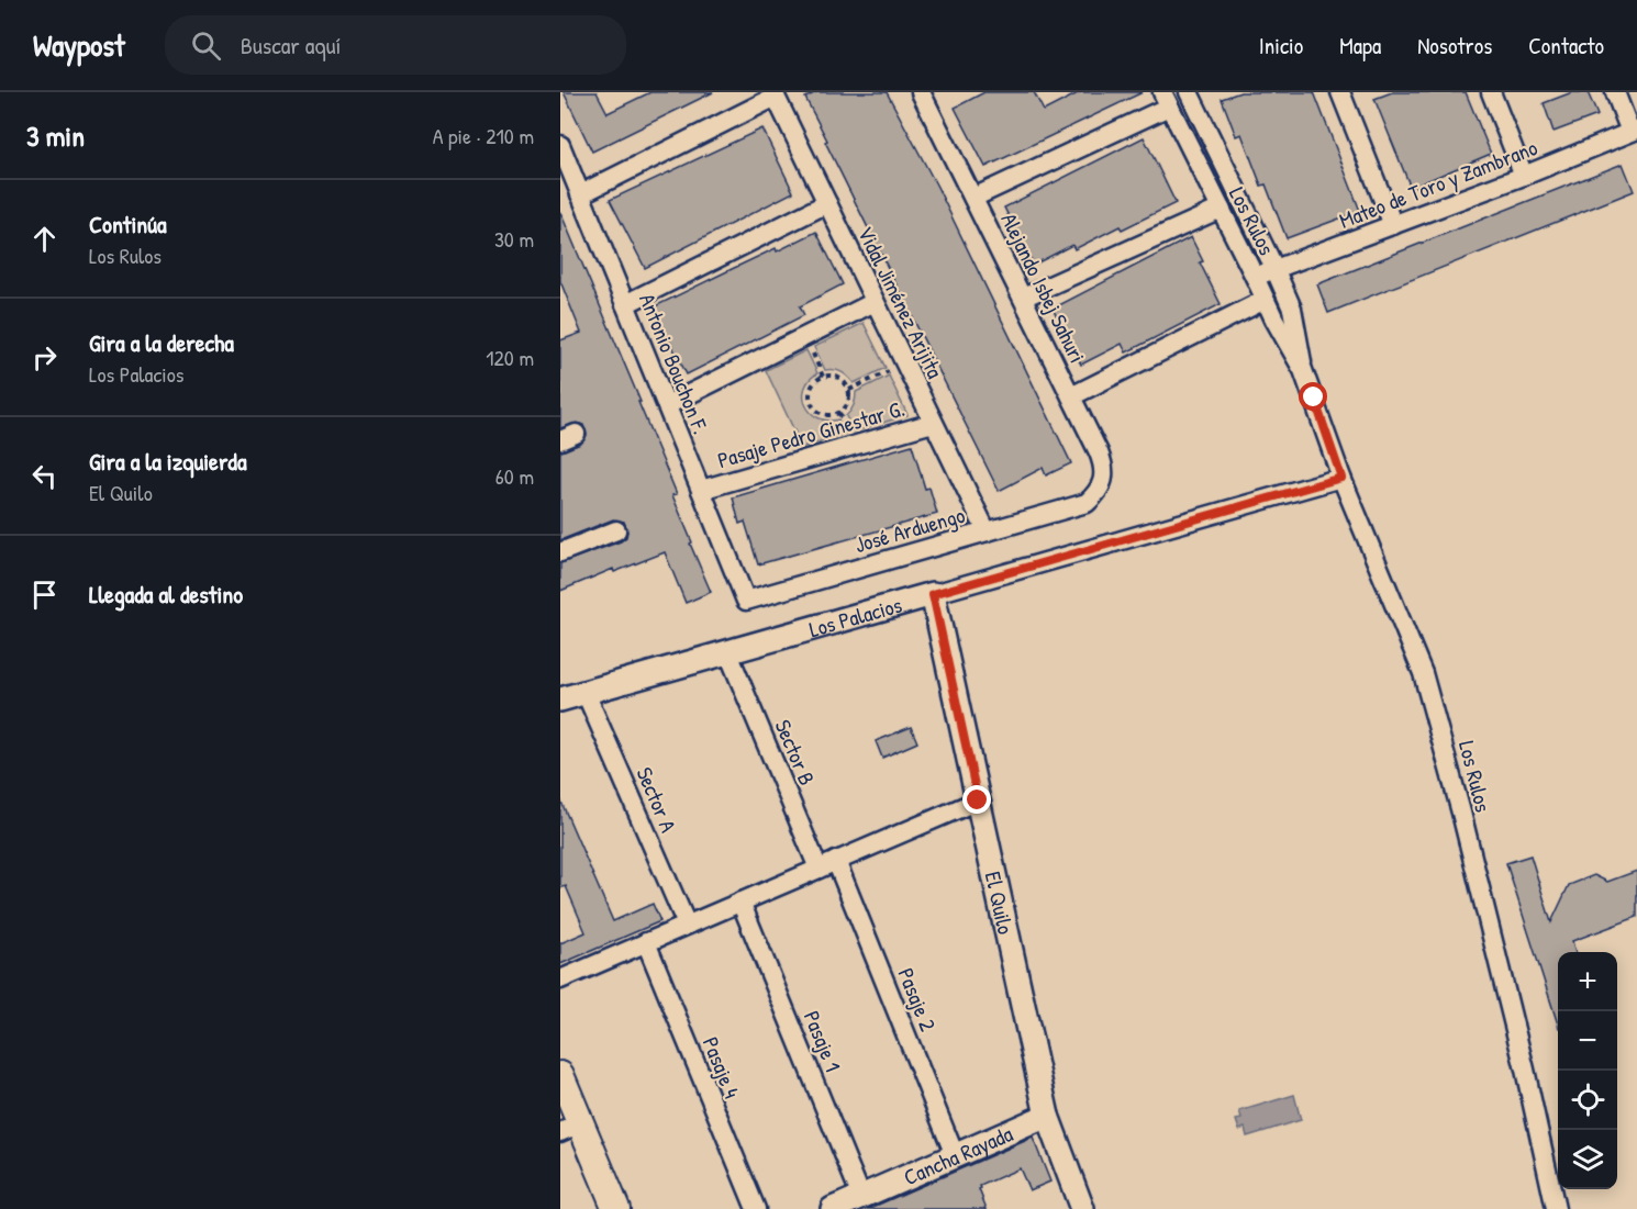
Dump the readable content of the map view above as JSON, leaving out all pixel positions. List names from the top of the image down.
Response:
{
  "streets": {
    "street": [
      "Mateo de Toro y Zambrano",
      "Los Rulos",
      "Alejando Isbej Sahuri",
      "Vidal Jiménez Arijita",
      "Antonio Bouchon F.",
      "Pasaje Pedro Ginestar G.",
      "José Arduengo",
      "Los Palacios",
      "Sector B",
      "Sector A",
      "El Quilo",
      "Pasaje 2",
      "Pasaje 1",
      "Pasaje 4",
      "Cancha Rayada"
    ]
  },
  "crossings": [
    ["Mateo de Toro y Zambrano", "Los Rulos"],
    ["Los Rulos", "Los Palacios"],
    ["Alejando Isbej Sahuri", "José Arduengo"],
    ["Vidal Jiménez Arijita", "Pasaje Pedro Ginestar G."],
    ["Vidal Jiménez Arijita", "José Arduengo"],
    ["Antonio Bouchon F.", "Pasaje Pedro Ginestar G."],
    ["Antonio Bouchon F.", "José Arduengo"],
    ["Los Palacios", "Sector B"],
    ["Los Palacios", "Sector A"],
    ["Los Palacios", "El Quilo"],
    ["El Quilo", "Cancha Rayada"],
    ["Pasaje 2", "Cancha Rayada"],
    ["Pasaje 1", "Cancha Rayada"]
  ],
  "page": {
    "header": "Waypost",
    "search": "Buscar aquí",
    "nav": [
      "Inicio",
      "Mapa",
      "Nosotros",
      "Contacto"
    ],
    "heading": ["3 min", "A pie · 210 m"],
    "list": [
      ["Continúa", "Los Rulos", "30 m"],
      ["Gira a la derecha", "Los Palacios", "120 m"],
      ["Gira a la izquierda", "El Quilo", "60 m"],
      "Llegada al destino"
    ],
    "map_buttons": ["+", "−"]
  }
}
